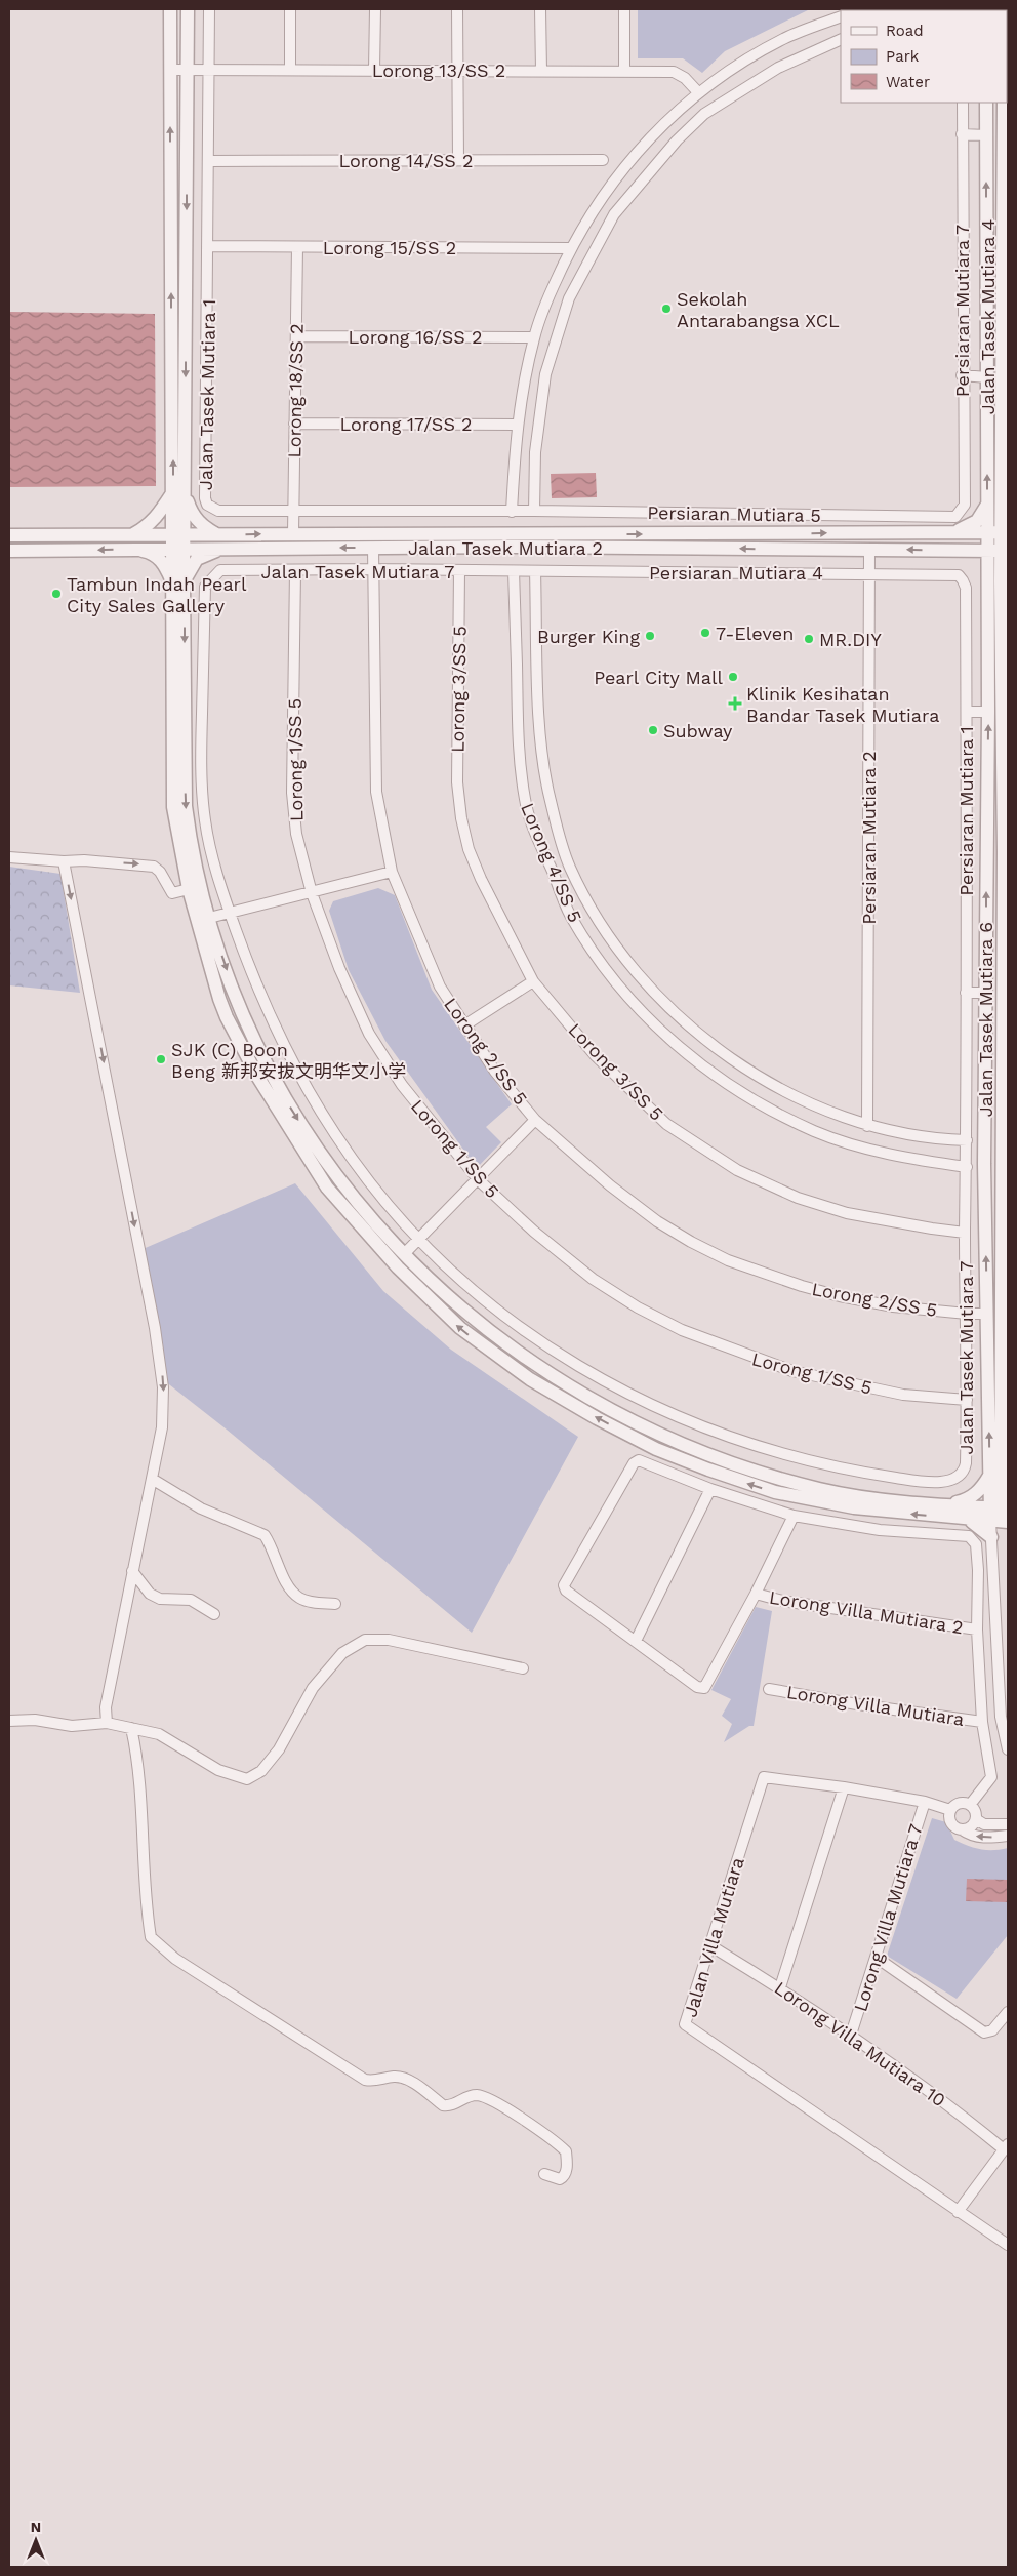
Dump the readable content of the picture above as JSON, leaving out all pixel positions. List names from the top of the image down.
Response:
{
  "streets": {
    "street": [
      "Lorong 13/SS 2",
      "Lorong 14/SS 2",
      "Lorong 15/SS 2",
      "Persiaran Mutiara 7",
      "Jalan Tasek Mutiara 4",
      "Lorong 16/SS 2",
      "Lorong 18/SS 2",
      "Jalan Tasek Mutiara 1",
      "Lorong 17/SS 2",
      "Persiaran Mutiara 5",
      "Jalan Tasek Mutiara 2",
      "Jalan Tasek Mutiara 7",
      "Persiaran Mutiara 4",
      "Lorong 3/SS 5",
      "Lorong 1/SS 5",
      "Persiaran Mutiara 1",
      "Persiaran Mutiara 2",
      "Lorong 4/SS 5",
      "Jalan Tasek Mutiara 6",
      "Lorong 2/SS 5",
      "Lorong Villa Mutiara 2",
      "Lorong Villa Mutiara",
      "Lorong Villa Mutiara 7",
      "Jalan Villa Mutiara",
      "Lorong Villa Mutiara 10"
    ]
  },
  "crossings": [
    ["Lorong 13/SS 2", "Jalan Tasek Mutiara 1"],
    ["Lorong 14/SS 2", "Jalan Tasek Mutiara 1"],
    ["Lorong 15/SS 2", "Lorong 18/SS 2"],
    ["Lorong 15/SS 2", "Jalan Tasek Mutiara 1"],
    ["Persiaran Mutiara 7", "Persiaran Mutiara 5"],
    ["Jalan Tasek Mutiara 4", "Jalan Tasek Mutiara 2"],
    ["Jalan Tasek Mutiara 4", "Jalan Tasek Mutiara 6"],
    ["Lorong 16/SS 2", "Lorong 18/SS 2"],
    ["Lorong 18/SS 2", "Jalan Tasek Mutiara 1"],
    ["Lorong 18/SS 2", "Lorong 17/SS 2"],
    ["Lorong 18/SS 2", "Jalan Tasek Mutiara 2"],
    ["Jalan Tasek Mutiara 1", "Persiaran Mutiara 5"],
    ["Jalan Tasek Mutiara 1", "Jalan Tasek Mutiara 2"],
    ["Jalan Tasek Mutiara 2", "Persiaran Mutiara 2"],
    ["Jalan Tasek Mutiara 2", "Jalan Tasek Mutiara 6"],
    ["Jalan Tasek Mutiara 2", "Lorong 2/SS 5"],
    ["Jalan Tasek Mutiara 7", "Persiaran Mutiara 4"],
    ["Jalan Tasek Mutiara 7", "Lorong 3/SS 5"],
    ["Jalan Tasek Mutiara 7", "Lorong 1/SS 5"],
    ["Jalan Tasek Mutiara 7", "Persiaran Mutiara 1"],
    ["Jalan Tasek Mutiara 7", "Lorong 4/SS 5"],
    ["Jalan Tasek Mutiara 7", "Lorong 2/SS 5"],
    ["Persiaran Mutiara 4", "Persiaran Mutiara 1"],
    ["Persiaran Mutiara 4", "Persiaran Mutiara 2"],
    ["Persiaran Mutiara 4", "Lorong 4/SS 5"],
    ["Jalan Tasek Mutiara 6", "Lorong 2/SS 5"],
    ["Lorong Villa Mutiara 7", "Jalan Villa Mutiara"],
    ["Lorong Villa Mutiara 7", "Lorong Villa Mutiara 10"],
    ["Jalan Villa Mutiara", "Lorong Villa Mutiara 10"]
  ],
  "places": {
    "other": [
      "Sekolah Antarabangsa XCL",
      "Tambun Indah Pearl City Sales Gallery",
      "7-Eleven",
      "Burger King",
      "MR.DIY",
      "Pearl City Mall",
      "Subway",
      "SJK (C) Boon Beng 新邦安拔文明华文小学"
    ],
    "health": ["Klinik Kesihatan Bandar Tasek Mutiara"]
  },
  "legend": ["Road", "Park", "Water"],
  "north": "top"
}
